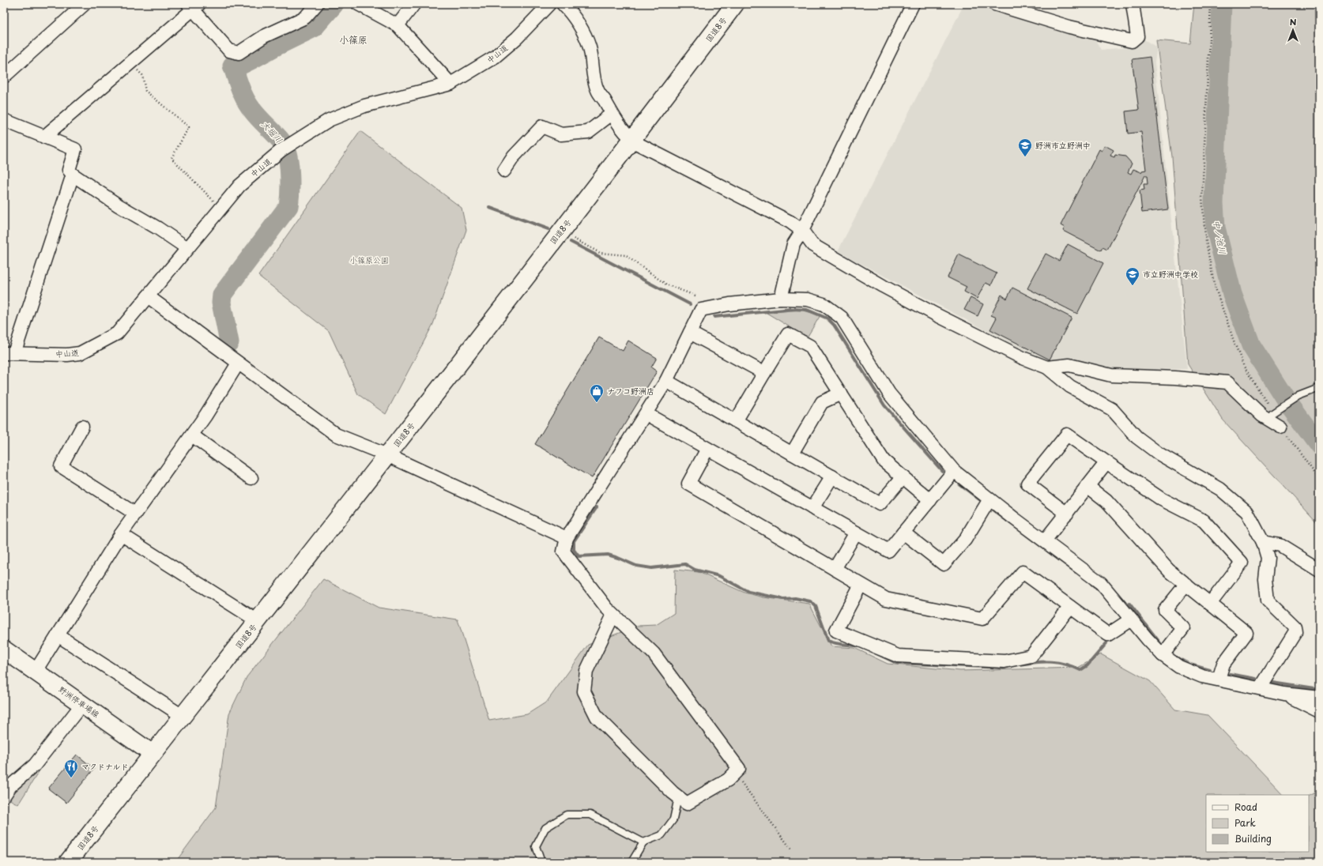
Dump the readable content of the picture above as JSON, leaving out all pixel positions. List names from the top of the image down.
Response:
{
  "streets": {
    "main road": ["国道8号", "野洲停車場線"],
    "street": ["中山道"]
  },
  "crossings": [
    ["国道8号", "野洲停車場線"]
  ],
  "districts": ["小篠原"],
  "water": ["大堀川", "中ノ池川"],
  "parks": ["小篠原公園"],
  "places": {
    "school or university": ["野洲市立野洲中", "市立野洲中学校"],
    "shop": ["ナフコ野洲店"],
    "restaurant": ["マクドナルド"]
  },
  "legend": ["Road", "Park", "Building"],
  "north": "top"
}
